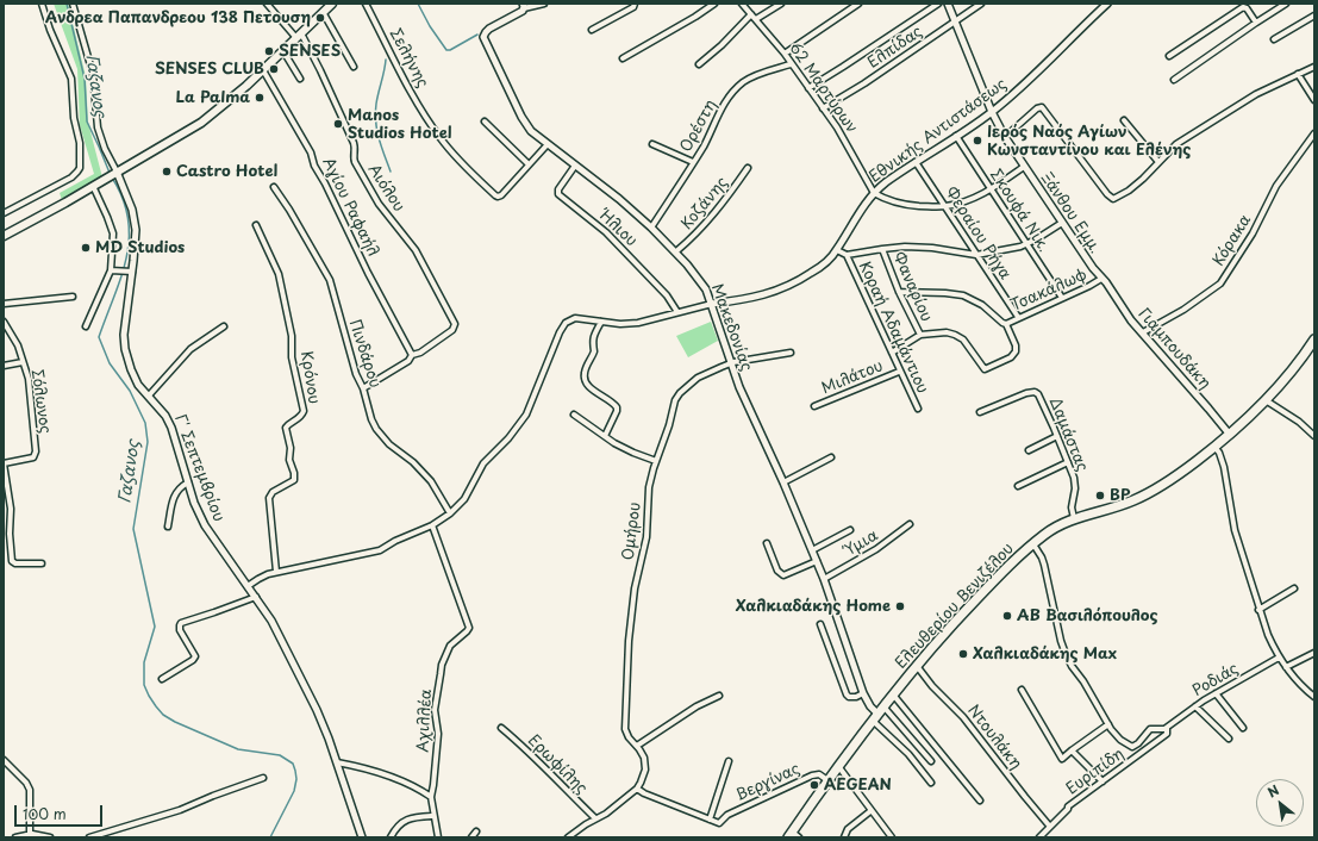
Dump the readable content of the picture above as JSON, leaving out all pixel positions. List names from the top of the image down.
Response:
{
  "streets": {
    "main road": ["Ελευθερίου Βενιζέλου"],
    "street": [
      "Ελπίδας",
      "Σελήνης",
      "62 Μαρτύρων",
      "Ορέστη",
      "Εθνικής Αντιστάσεως",
      "Αιόλου",
      "Κοζάνης",
      "Αγίου Ραφαήλ",
      "Σκουφά Νικ.",
      "Ξάνθου Εμμ.",
      "Ήλιου",
      "Φεραίου Ρήγα",
      "Κόρακα",
      "Φαναρίου",
      "Τσακάλωφ",
      "Μακεδονίας",
      "Κοραή Αδαμάντιου",
      "Γιαμπουδάκη",
      "Πινδάρου",
      "Κρόνου",
      "Μιλάτου",
      "Σόλωνος",
      "Δαμάστας",
      "Γ' Σεπτεμβρίου",
      "Ομήρου",
      "Ύμια",
      "Ροδιάς",
      "Αχιλλέα",
      "Ντουλάκη",
      "Ερωφίλης",
      "Ευριπίδη",
      "Βεργίνας"
    ]
  },
  "crossings": [
    ["Ελπίδας", "62 Μαρτύρων"],
    ["Ελπίδας", "Ξάνθου Εμμ."],
    ["Σελήνης", "Μακεδονίας"],
    ["62 Μαρτύρων", "Ορέστη"],
    ["62 Μαρτύρων", "Εθνικής Αντιστάσεως"],
    ["Ορέστη", "Μακεδονίας"],
    ["Εθνικής Αντιστάσεως", "Σκουφά Νικ."],
    ["Εθνικής Αντιστάσεως", "Ξάνθου Εμμ."],
    ["Εθνικής Αντιστάσεως", "Φεραίου Ρήγα"],
    ["Εθνικής Αντιστάσεως", "Μακεδονίας"],
    ["Αιόλου", "Αγίου Ραφαήλ"],
    ["Κοζάνης", "Μακεδονίας"],
    ["Σκουφά Νικ.", "Τσακάλωφ"],
    ["Ξάνθου Εμμ.", "Τσακάλωφ"],
    ["Ξάνθου Εμμ.", "Γιαμπουδάκη"],
    ["Ήλιου", "Μακεδονίας"],
    ["Φεραίου Ρήγα", "Τσακάλωφ"],
    ["Κόρακα", "Γιαμπουδάκη"],
    ["Τσακάλωφ", "Γιαμπουδάκη"],
    ["Μακεδονίας", "Ομήρου"],
    ["Μακεδονίας", "Ύμια"],
    ["Μακεδονίας", "Ελευθερίου Βενιζέλου"],
    ["Κοραή Αδαμάντιου", "Μιλάτου"],
    ["Γιαμπουδάκη", "Ελευθερίου Βενιζέλου"],
    ["Δαμάστας", "Ελευθερίου Βενιζέλου"],
    ["Ελευθερίου Βενιζέλου", "Ντουλάκη"],
    ["Ελευθερίου Βενιζέλου", "Βεργίνας"],
    ["Ροδιάς", "Ευριπίδη"],
    ["Ντουλάκη", "Ευριπίδη"]
  ],
  "water": ["Γαζανος"],
  "places": [
    "Ανδρεα Παπανδρεου 138 Πετουση",
    "SENSES",
    "SENSES CLUB",
    "La Palma",
    "Manos Studios Hotel",
    "Ιερός Ναός Αγίων Κωνσταντίνου και Ελένης",
    "Castro Hotel",
    "MD Studios",
    "BP",
    "Χαλκιαδάκης Home",
    "ΑΒ Βασιλόπουλος",
    "Χαλκιαδάκης Max",
    "AEGEAN"
  ],
  "scale_bar": "100 m",
  "north": "top left"
}
